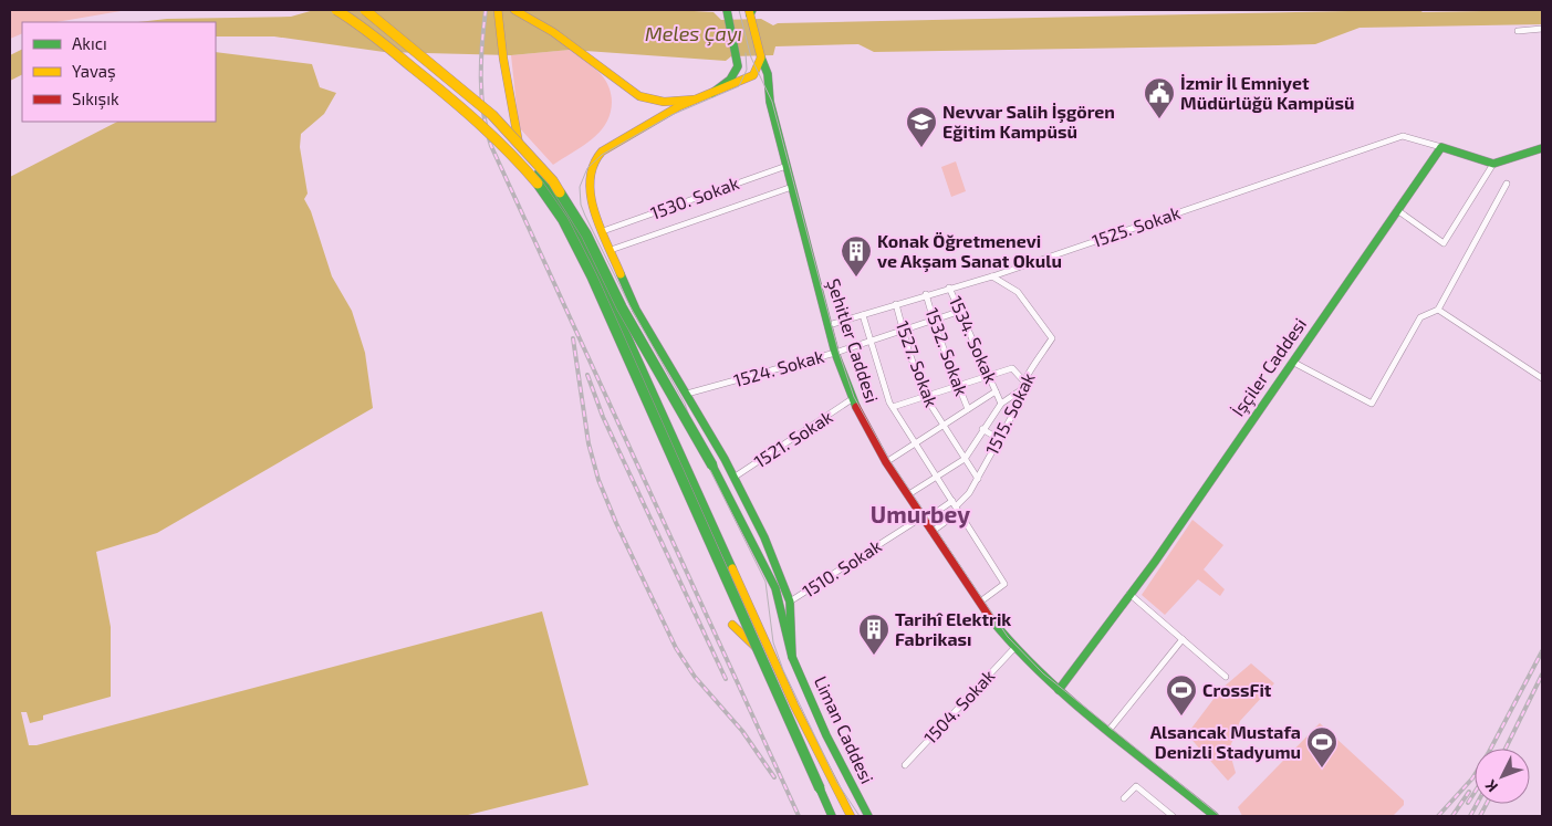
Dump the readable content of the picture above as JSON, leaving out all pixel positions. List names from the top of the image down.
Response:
{
  "streets": {
    "main road": ["Şehitler Caddesi", "İşçiler Caddesi", "Liman Caddesi"],
    "street": [
      "1530. Sokak",
      "1525. Sokak",
      "1534. Sokak",
      "1532. Sokak",
      "1527. Sokak",
      "1524. Sokak",
      "1515. Sokak",
      "1521. Sokak",
      "1510. Sokak",
      "1504. Sokak"
    ]
  },
  "crossings": [
    ["1530. Sokak", "Şehitler Caddesi"],
    ["1525. Sokak", "1534. Sokak"],
    ["1525. Sokak", "Şehitler Caddesi"],
    ["1525. Sokak", "1532. Sokak"],
    ["1525. Sokak", "1527. Sokak"],
    ["1525. Sokak", "İşçiler Caddesi"],
    ["1525. Sokak", "1515. Sokak"],
    ["1534. Sokak", "1524. Sokak"],
    ["1534. Sokak", "1515. Sokak"],
    ["Şehitler Caddesi", "İşçiler Caddesi"],
    ["Şehitler Caddesi", "1524. Sokak"],
    ["Şehitler Caddesi", "1515. Sokak"],
    ["Şehitler Caddesi", "1521. Sokak"],
    ["Şehitler Caddesi", "1510. Sokak"],
    ["Şehitler Caddesi", "1504. Sokak"],
    ["1532. Sokak", "1524. Sokak"],
    ["1527. Sokak", "1524. Sokak"],
    ["1527. Sokak", "1515. Sokak"],
    ["1515. Sokak", "1510. Sokak"]
  ],
  "districts": ["Umurbey"],
  "water": ["Meles Çayı"],
  "places": {
    "public building": ["İzmir İl Emniyet Müdürlüğü Kampüsü"],
    "school or university": ["Nevvar Salih İşgören Eğitim Kampüsü"],
    "building": ["Konak Öğretmenevi ve Akşam Sanat Okulu", "Tarihî Elektrik Fabrikası"],
    "sports": ["CrossFit", "Alsancak Mustafa Denizli Stadyumu"]
  },
  "legend": ["Akıcı", "Yavaş", "Sıkışık"],
  "north": "bottom left"
}
